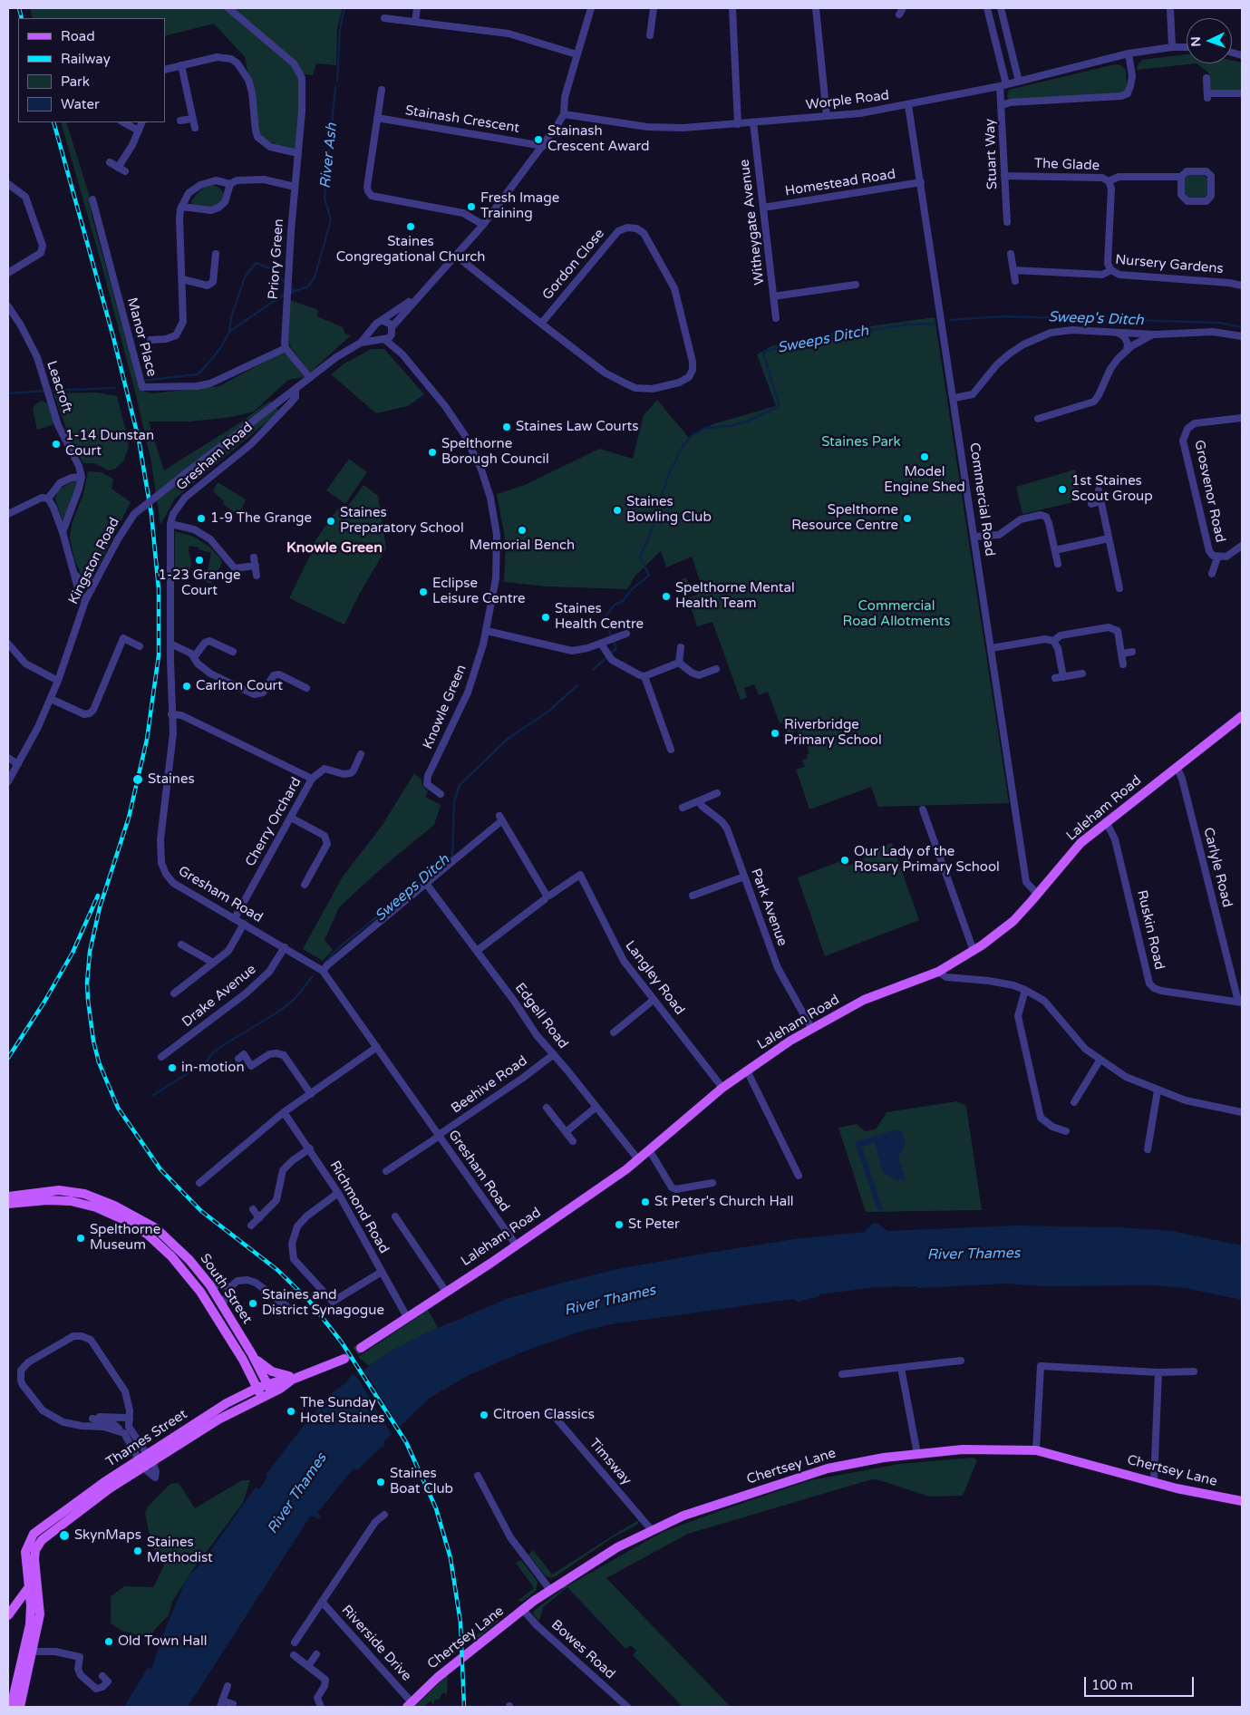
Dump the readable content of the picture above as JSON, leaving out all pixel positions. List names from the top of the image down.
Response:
{
  "streets": {
    "main road": [
      "Laleham Road",
      "South Street",
      "Thames Street",
      "Chertsey Lane"
    ],
    "street": [
      "Worple Road",
      "Stainash Crescent",
      "Stuart Way",
      "The Glade",
      "Homestead Road",
      "Witheygate Avenue",
      "Priory Green",
      "Gordon Close",
      "Nursery Gardens",
      "Manor Place",
      "Leacroft",
      "Gresham Road",
      "Grosvenor Road",
      "Commercial Road",
      "Kingston Road",
      "Knowle Green",
      "Cherry Orchard",
      "Carlyle Road",
      "Park Avenue",
      "Ruskin Road",
      "Langley Road",
      "Drake Avenue",
      "Edgell Road",
      "Beehive Road",
      "Richmond Road",
      "Timsway",
      "Riverside Drive",
      "Bowes Road"
    ]
  },
  "crossings": [
    ["Worple Road", "Stuart Way"],
    ["Worple Road", "Witheygate Avenue"],
    ["Worple Road", "Commercial Road"],
    ["Stuart Way", "The Glade"],
    ["Homestead Road", "Witheygate Avenue"],
    ["Homestead Road", "Commercial Road"],
    ["Priory Green", "Manor Place"],
    ["Gresham Road", "Kingston Road"],
    ["Gresham Road", "Laleham Road"],
    ["Gresham Road", "Cherry Orchard"],
    ["Gresham Road", "Drake Avenue"],
    ["Gresham Road", "Beehive Road"],
    ["Commercial Road", "Laleham Road"],
    ["Kingston Road", "Knowle Green"],
    ["Laleham Road", "Carlyle Road"],
    ["Laleham Road", "Park Avenue"],
    ["Laleham Road", "Ruskin Road"],
    ["Laleham Road", "Langley Road"],
    ["Laleham Road", "Edgell Road"],
    ["Laleham Road", "Richmond Road"],
    ["Carlyle Road", "Ruskin Road"],
    ["Edgell Road", "Beehive Road"],
    ["South Street", "Thames Street"],
    ["Timsway", "Chertsey Lane"],
    ["Chertsey Lane", "Riverside Drive"],
    ["Chertsey Lane", "Bowes Road"]
  ],
  "districts": ["Knowle Green"],
  "water": [
    "River Ash",
    "Sweep's Ditch",
    "Sweeps Ditch",
    "River Thames"
  ],
  "parks": ["Staines Park", "Commercial Road Allotments"],
  "places": [
    "Stainash Crescent Award",
    "Fresh Image Training",
    "Staines Congregational Church",
    "Staines Law Courts",
    "1-14 Dunstan Court",
    "Spelthorne Borough Council",
    "Model Engine Shed",
    "1st Staines Scout Group",
    "Staines Bowling Club",
    "1-9 The Grange",
    "Spelthorne Resource Centre",
    "Staines Preparatory School",
    "Memorial Bench",
    "1-23 Grange Court",
    "Eclipse Leisure Centre",
    "Spelthorne Mental Health Team",
    "Staines Health Centre",
    "Carlton Court",
    "Riverbridge Primary School",
    "Staines",
    "Our Lady of the Rosary Primary School",
    "in-motion",
    "St Peter's Church Hall",
    "St Peter",
    "Spelthorne Museum",
    "Staines and District Synagogue",
    "The Sunday Hotel Staines",
    "Citroen Classics",
    "Staines Boat Club",
    "SkynMaps",
    "Staines Methodist",
    "Old Town Hall"
  ],
  "legend": [
    "Road",
    "Railway",
    "Park",
    "Water"
  ],
  "scale_bar": "100 m",
  "north": "left"
}
